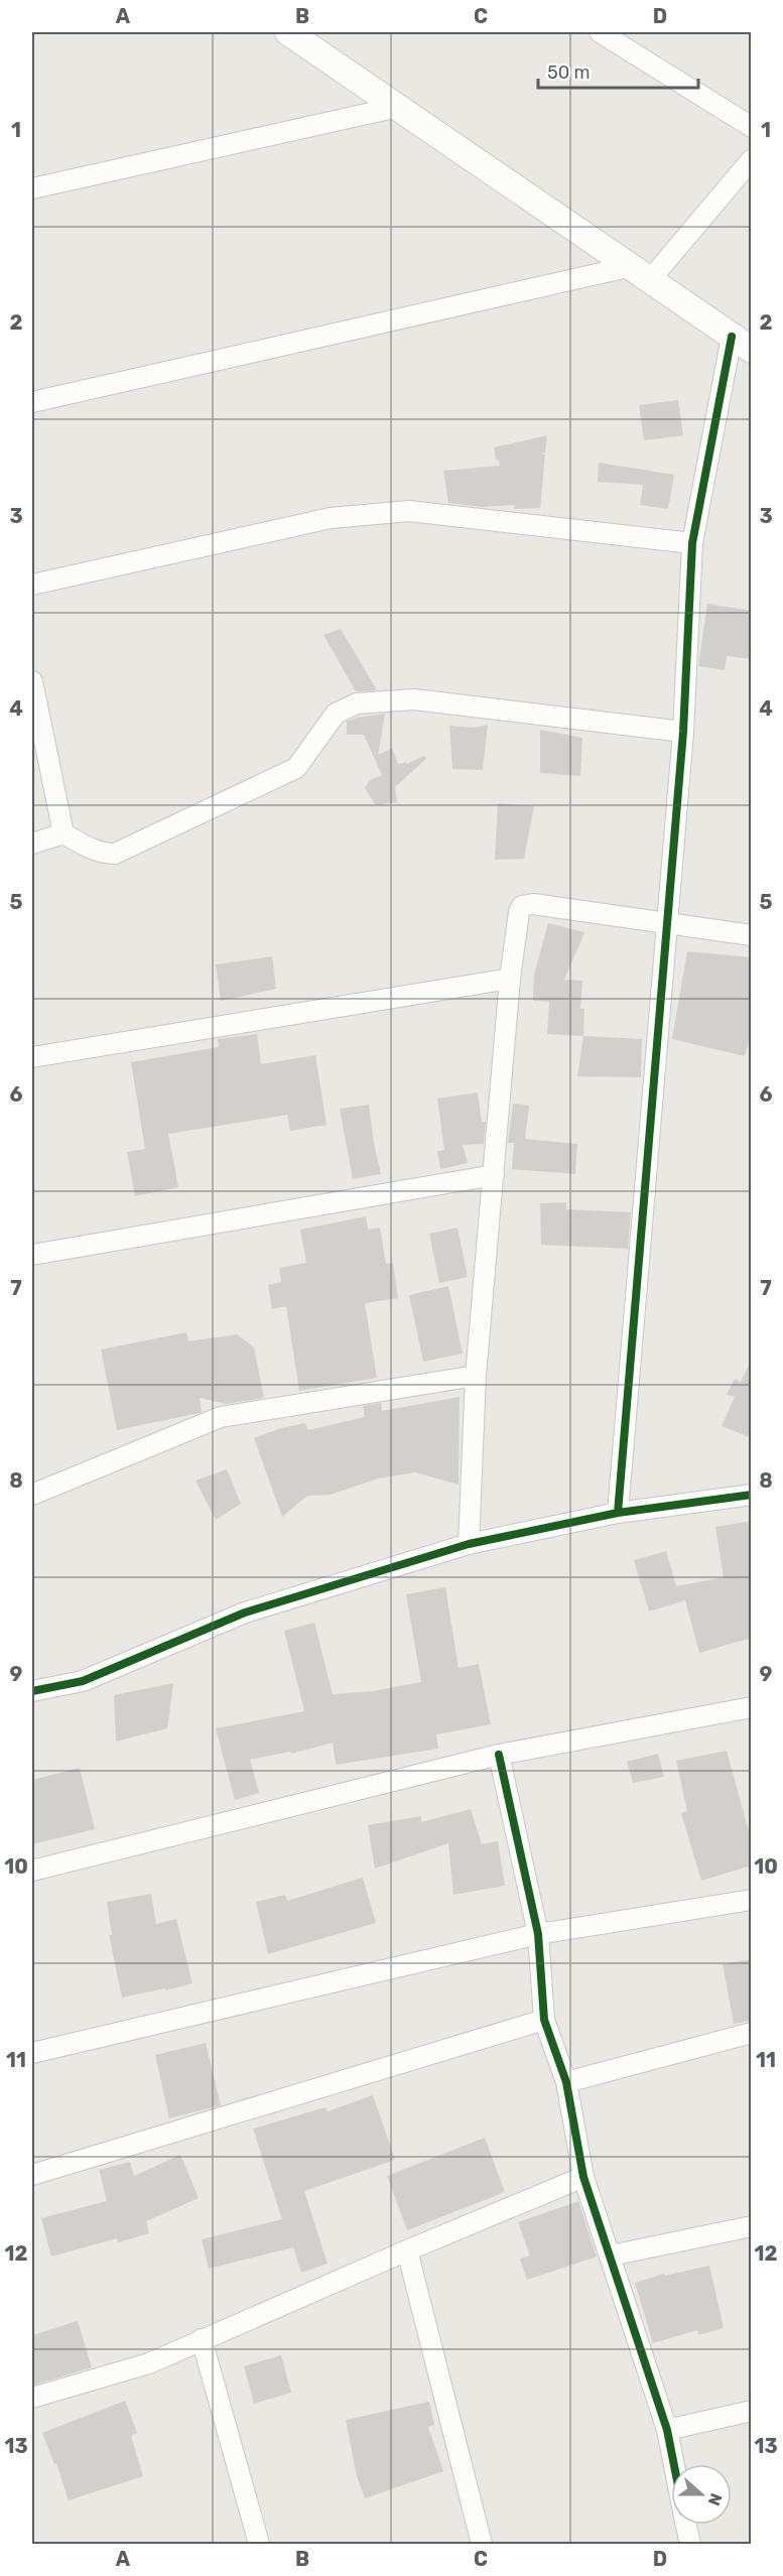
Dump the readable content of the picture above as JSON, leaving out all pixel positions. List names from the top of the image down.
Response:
{
  "scale_bar": "50 m",
  "north": "right",
  "grid": {
    "columns": [
      "A",
      "B",
      "C",
      "D"
    ],
    "rows": [
      "1",
      "2",
      "3",
      "4",
      "5",
      "6",
      "7",
      "8",
      "9",
      "10",
      "11",
      "12",
      "13"
    ]
  }
}
